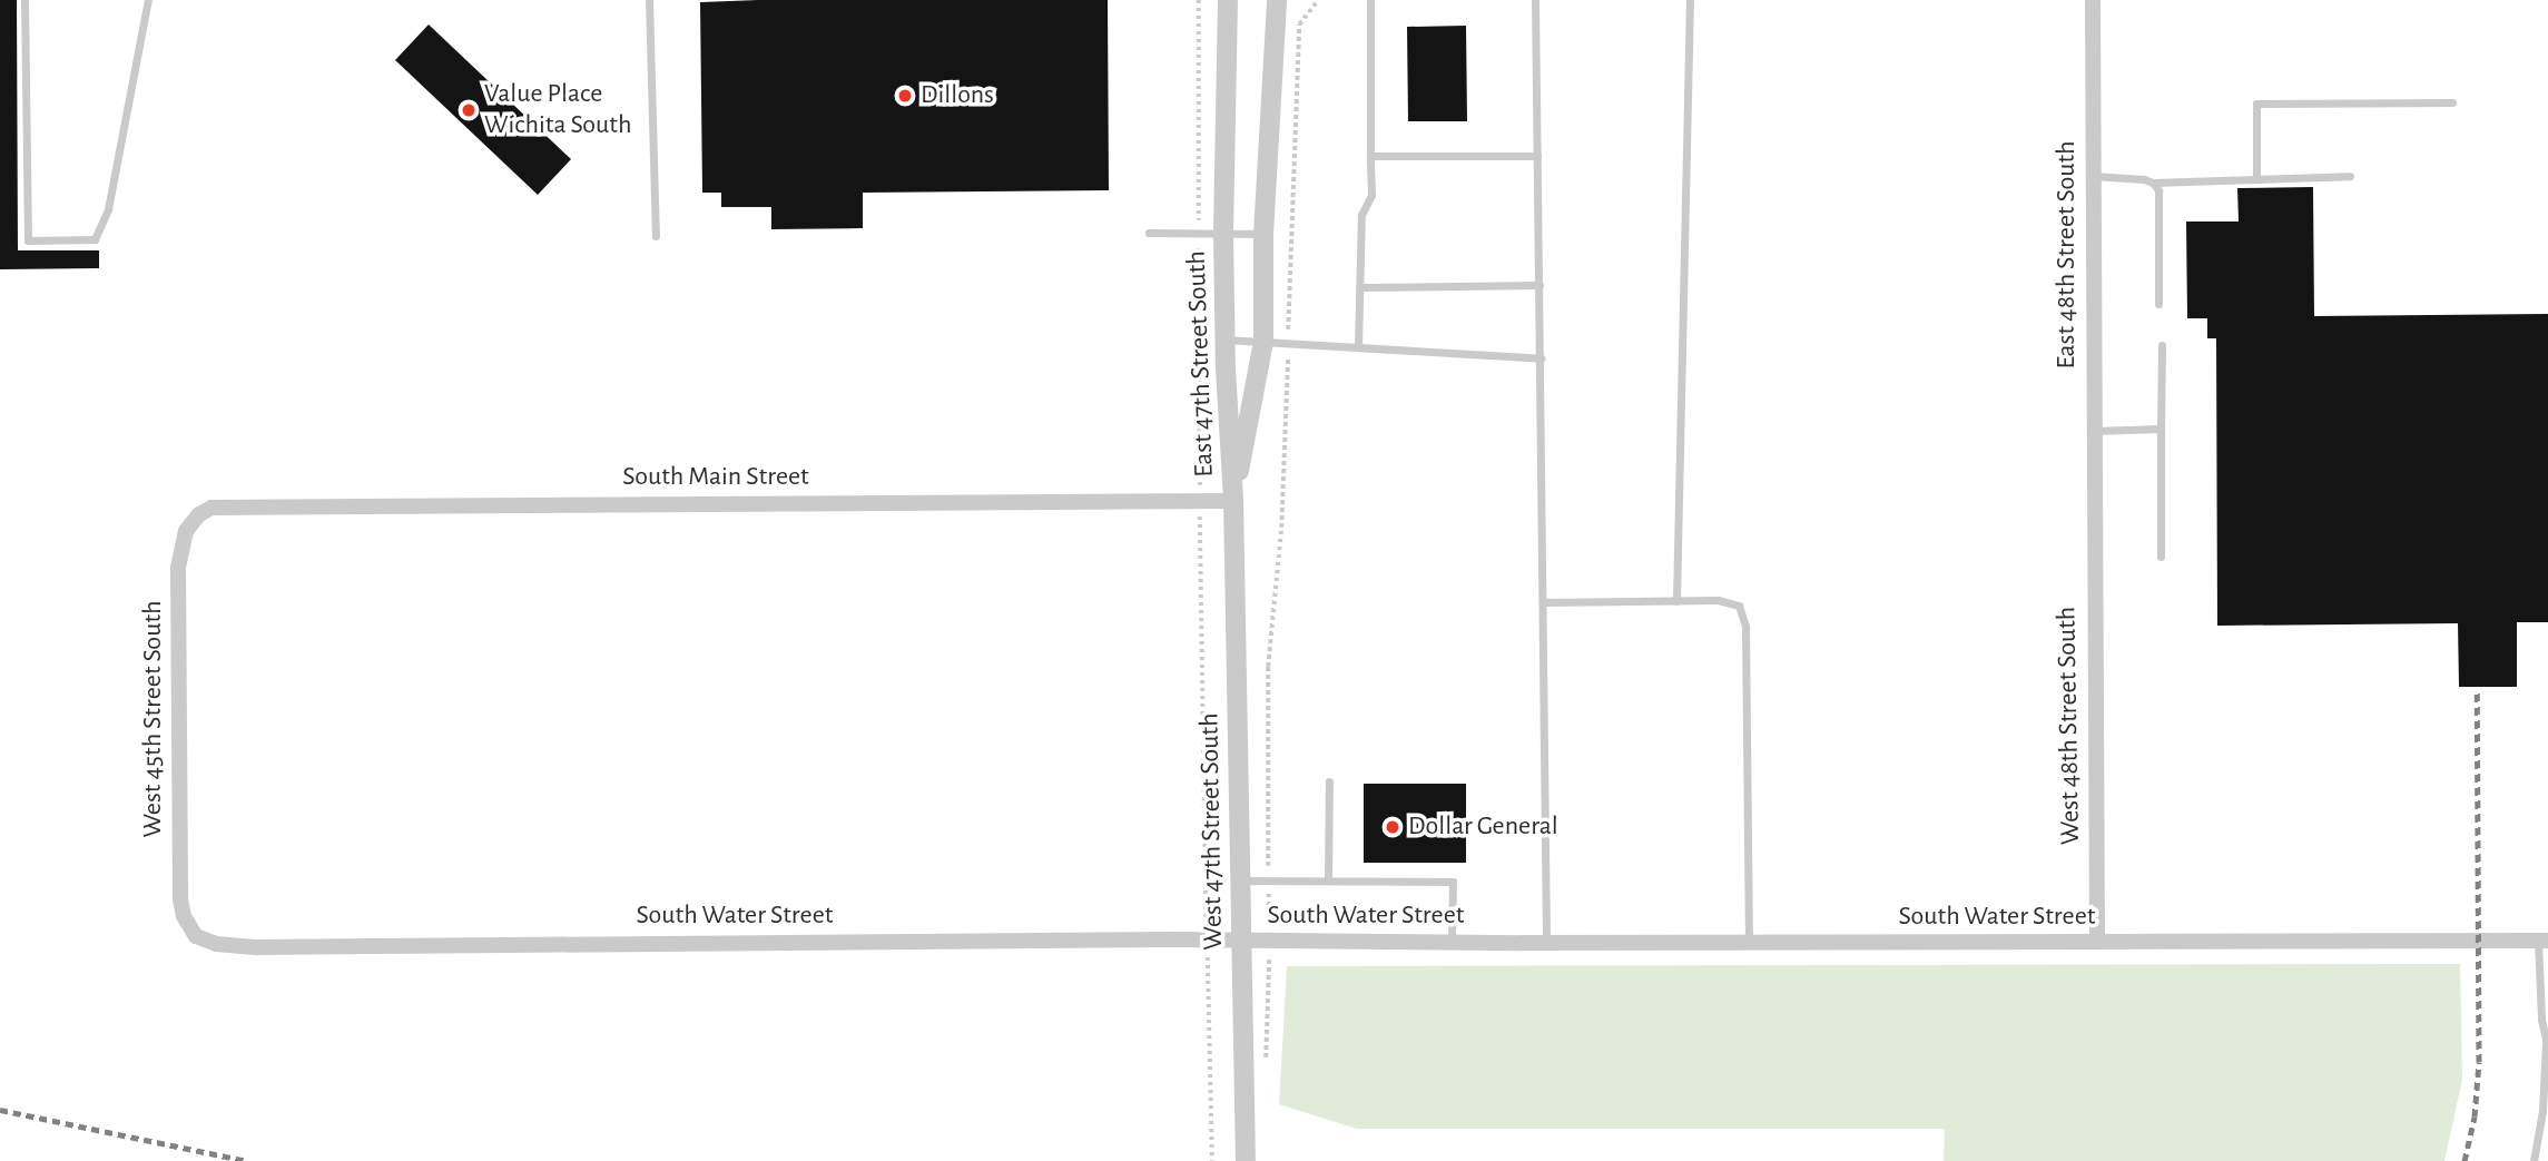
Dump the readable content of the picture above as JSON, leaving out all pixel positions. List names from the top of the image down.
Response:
{
  "streets": {
    "street": [
      "East 48th Street South",
      "East 47th Street South",
      "South Main Street",
      "West 45th Street South",
      "West 48th Street South",
      "West 47th Street South",
      "South Water Street"
    ]
  },
  "crossings": [
    ["East 48th Street South", "West 48th Street South"],
    ["East 47th Street South", "South Main Street"],
    ["East 47th Street South", "West 47th Street South"],
    ["South Main Street", "West 45th Street South"],
    ["South Main Street", "West 47th Street South"],
    ["West 45th Street South", "South Water Street"],
    ["West 48th Street South", "South Water Street"],
    ["West 47th Street South", "South Water Street"]
  ],
  "places": ["Dillons", "Value Place Wichita South", "Dollar General"]
}
